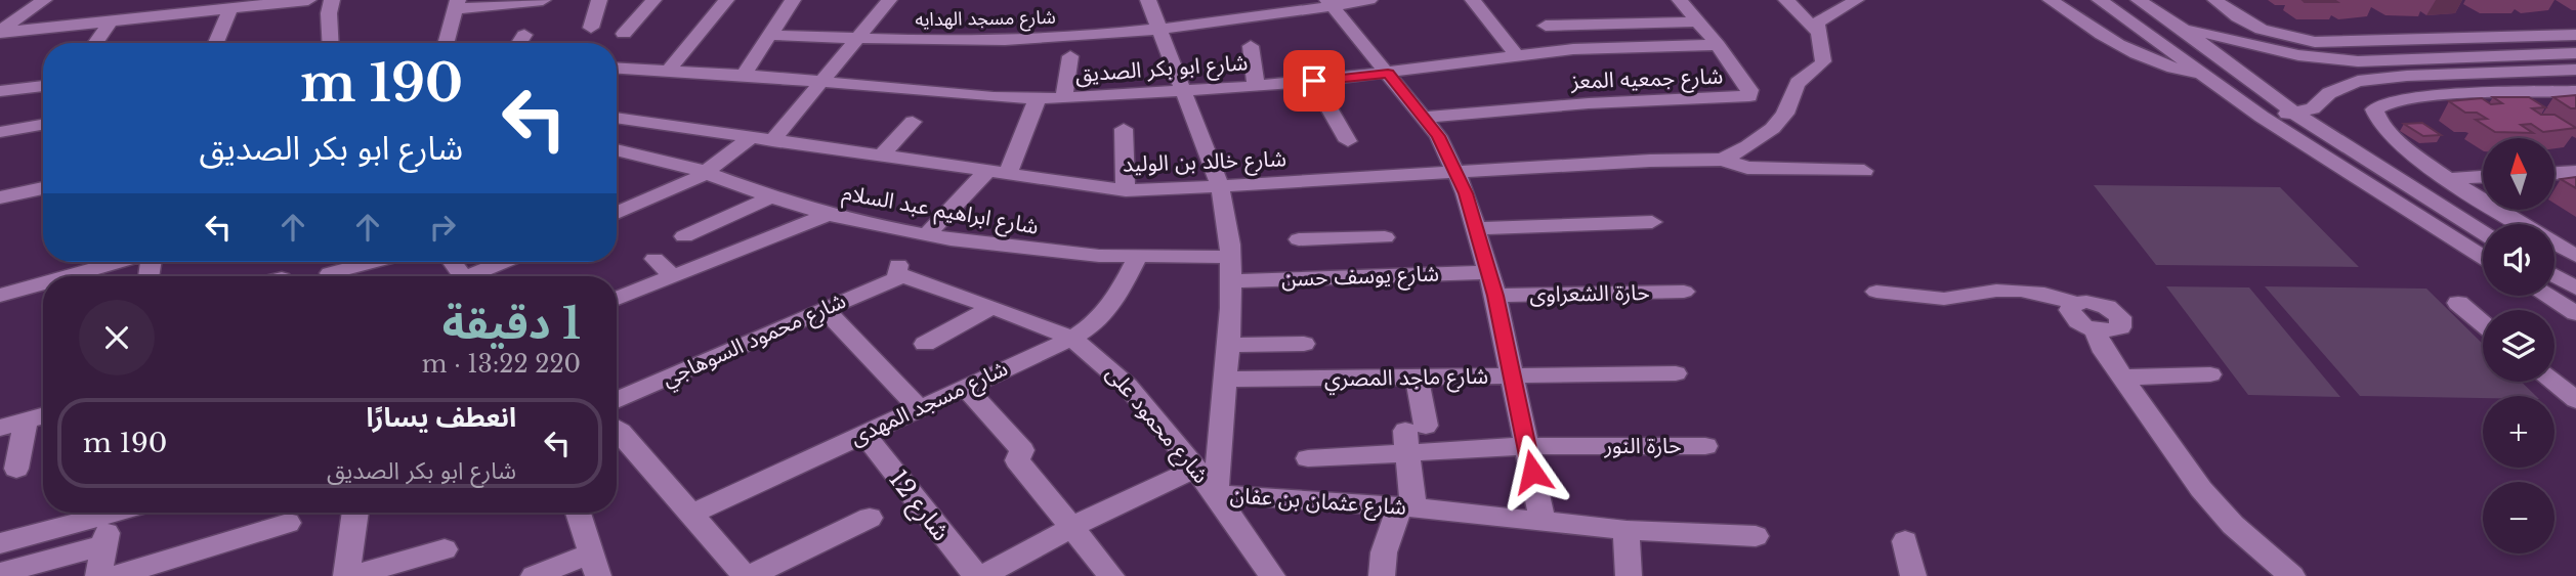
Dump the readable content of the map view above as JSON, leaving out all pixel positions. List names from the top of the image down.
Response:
{
  "streets": {
    "street": [
      "شارع مسجد الهدايه",
      "شارع ابو بكر الصديق",
      "شارع جمعيه المعز",
      "شارع خالد بن الوليد",
      "شارع ابراهيم عبد السلام",
      "شارع يوسف حسن",
      "حارة الشعراوى",
      "شارع محمود السوهاجي",
      "شارع ماجد المصري",
      "شارع مسجد المهدى",
      "شارع محمود على",
      "حارة النور",
      "شارع عثمان بن عفان",
      "شارع 12"
    ]
  },
  "crossings": [
    ["شارع مسجد الهدايه", "شارع عثمان بن عفان"],
    ["شارع ابو بكر الصديق", "شارع جمعيه المعز"],
    ["شارع ابو بكر الصديق", "شارع عثمان بن عفان"],
    ["شارع خالد بن الوليد", "شارع عثمان بن عفان"],
    ["شارع ابراهيم عبد السلام", "شارع مسجد المهدى"],
    ["شارع ابراهيم عبد السلام", "شارع عثمان بن عفان"],
    ["شارع يوسف حسن", "شارع عثمان بن عفان"],
    ["شارع محمود السوهاجي", "شارع محمود على"],
    ["شارع ماجد المصري", "شارع عثمان بن عفان"],
    ["شارع مسجد المهدى", "شارع محمود على"],
    ["شارع مسجد المهدى", "شارع 12"],
    ["شارع محمود على", "شارع عثمان بن عفان"]
  ],
  "north": "top",
  "page": {
    "turn": ["190 m", "شارع ابو بكر الصديق"],
    "map_buttons": ["+", "−"],
    "heading": ["1 دقيقة", "220 m · 13:22"],
    "list": [
      {
        "name": "انعطف يسارًا",
        "note": "شارع ابو بكر الصديق",
        "value": "190 m"
      }
    ]
  }
}
